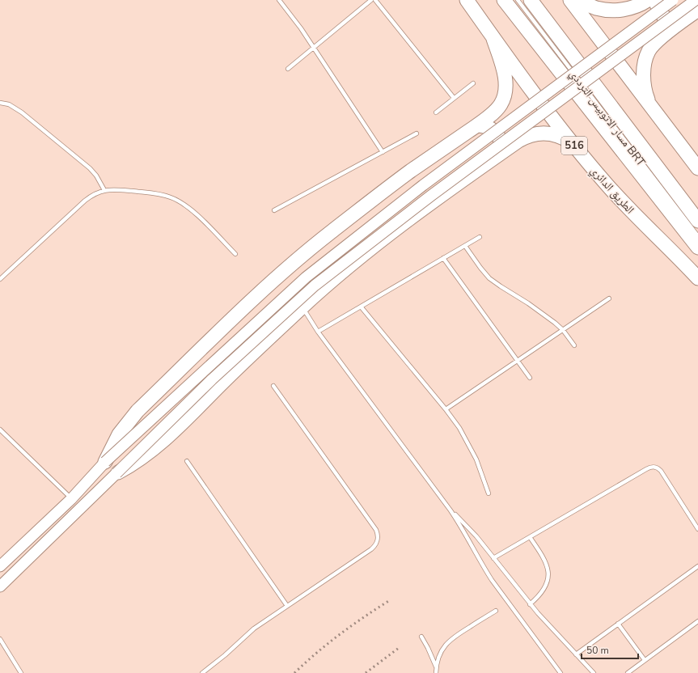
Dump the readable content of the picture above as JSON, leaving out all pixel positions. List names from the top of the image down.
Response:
{
  "streets": {
    "highway": ["516", "الطريق الدائري"],
    "lane": ["مسار الاتوبيس الترددي BRT"]
  },
  "scale_bar": "50 m"
}
